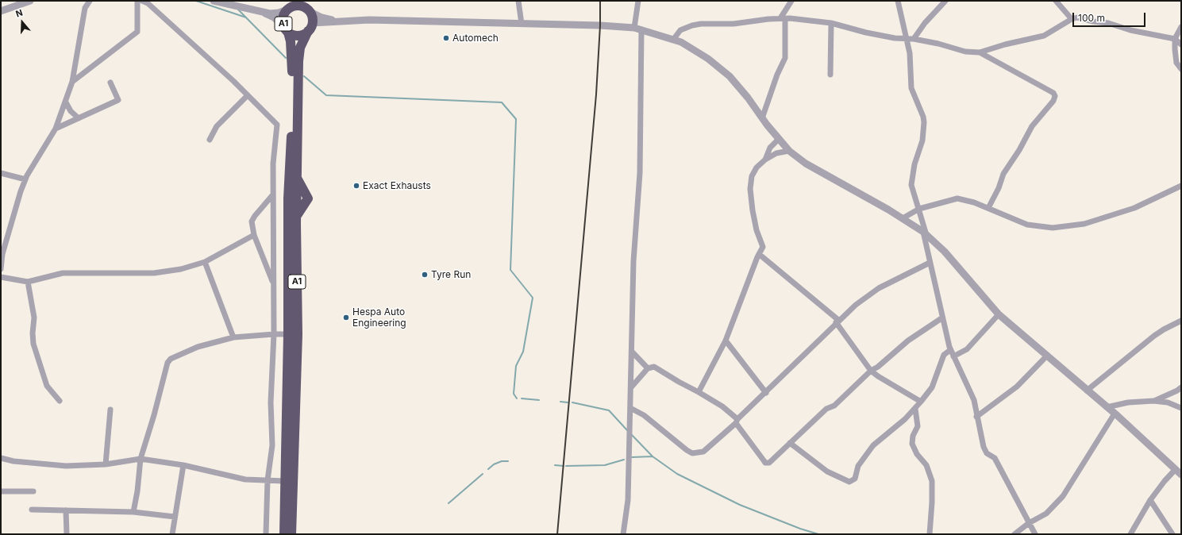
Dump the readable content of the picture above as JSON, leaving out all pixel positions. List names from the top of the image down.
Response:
{
  "streets": {
    "highway": ["A1"]
  },
  "places": [
    "Automech",
    "Exact Exhausts",
    "Tyre Run",
    "Hespa Auto Engineering"
  ],
  "scale_bar": "100 m",
  "north": "top"
}
